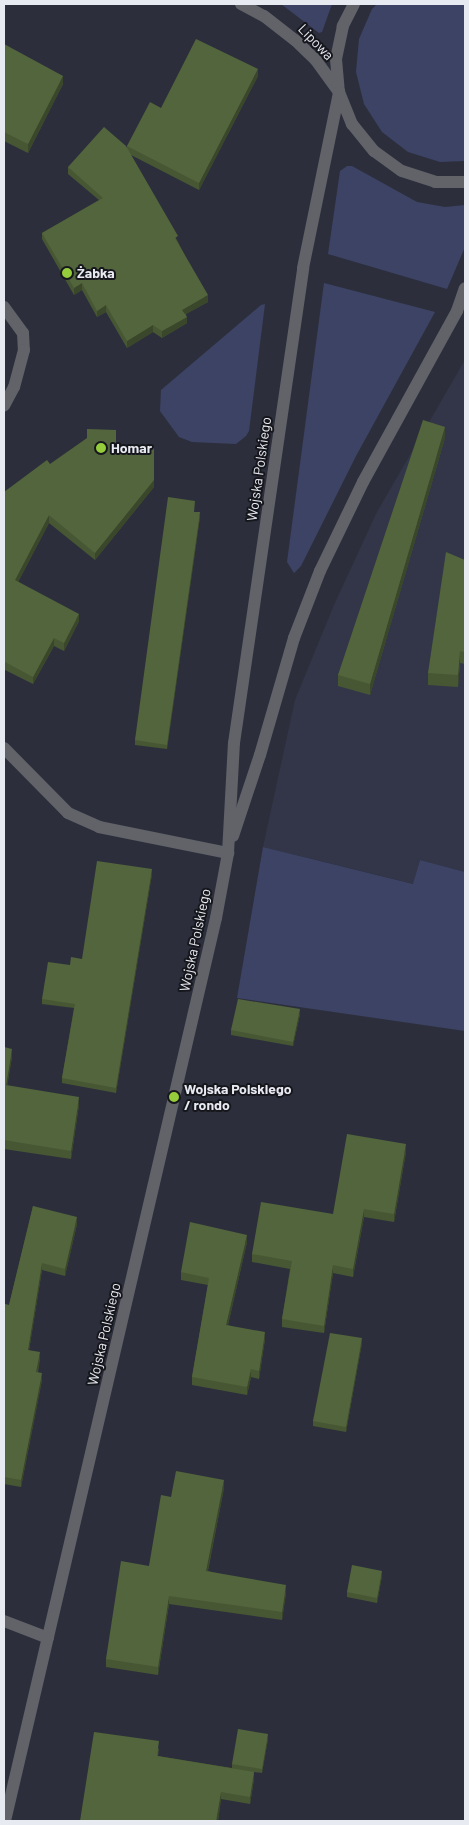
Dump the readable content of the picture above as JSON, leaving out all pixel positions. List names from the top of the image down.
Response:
{
  "streets": {
    "street": ["Lipowa", "Wojska Polskiego"]
  },
  "crossings": [
    ["Lipowa", "Wojska Polskiego"]
  ],
  "places": ["Żabka", "Homar", "Wojska Polskiego / rondo"]
}
